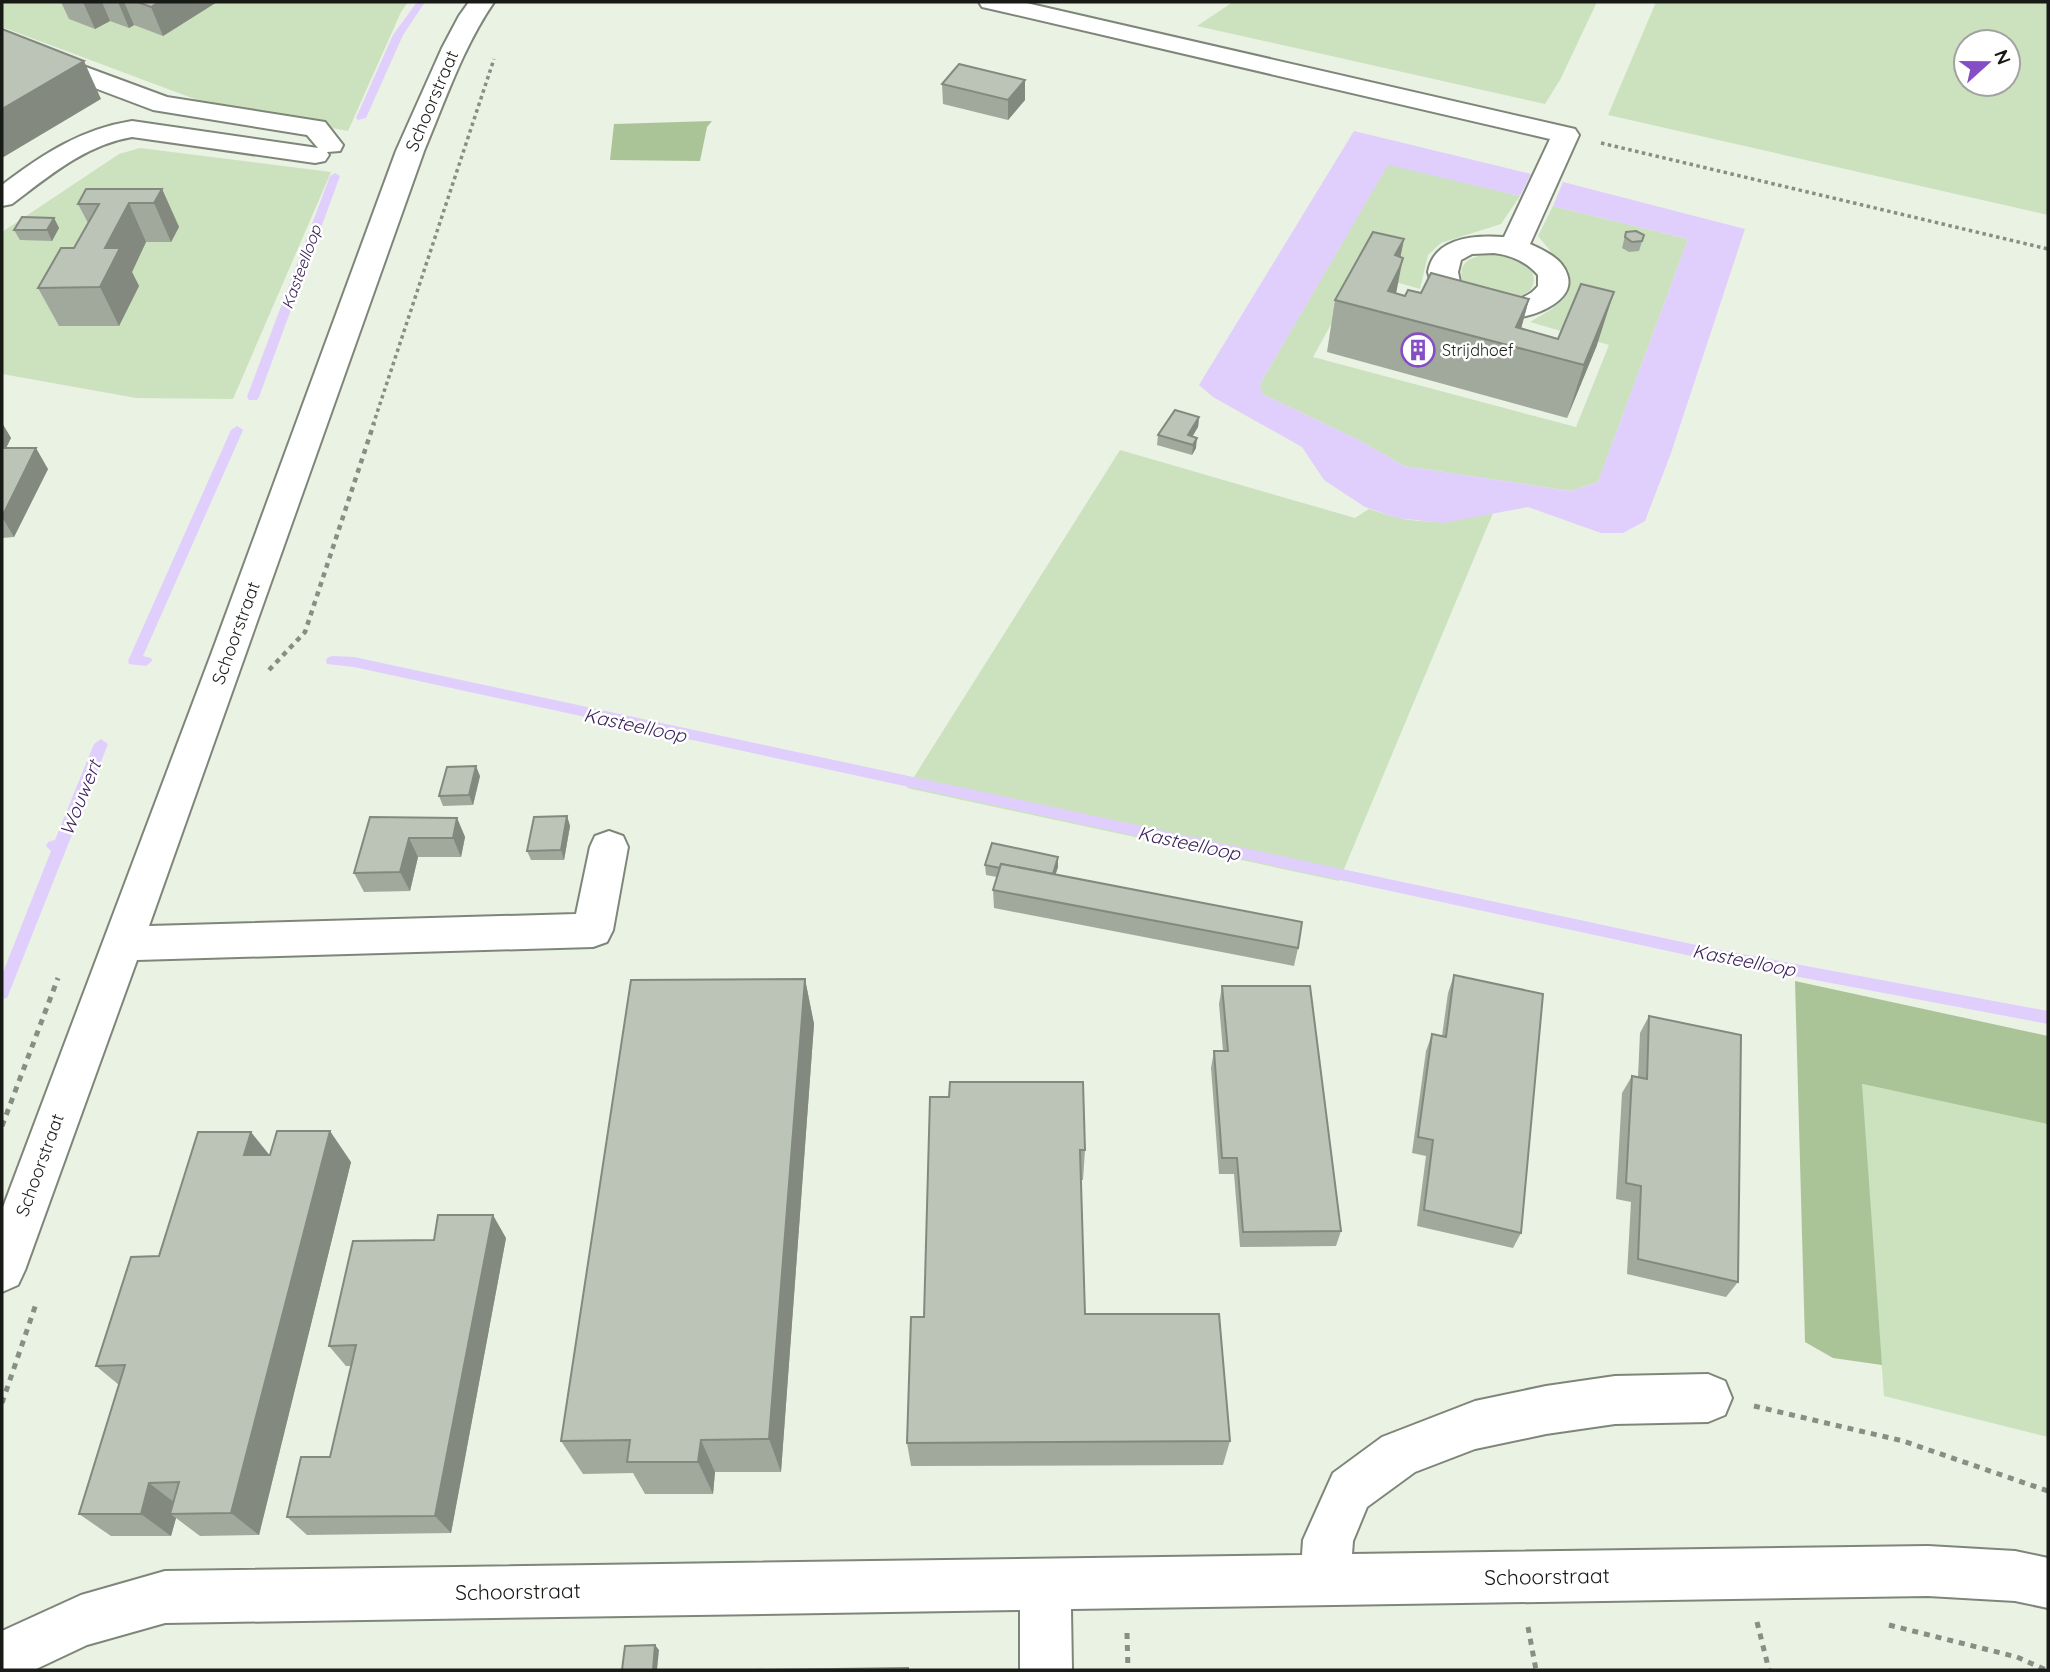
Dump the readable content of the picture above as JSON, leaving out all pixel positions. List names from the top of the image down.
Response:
{
  "streets": {
    "street": ["Schoorstraat"]
  },
  "water": ["Kasteelloop", "Wouwert"],
  "places": {
    "building": ["Strijdhoef"]
  },
  "north": "right"
}
